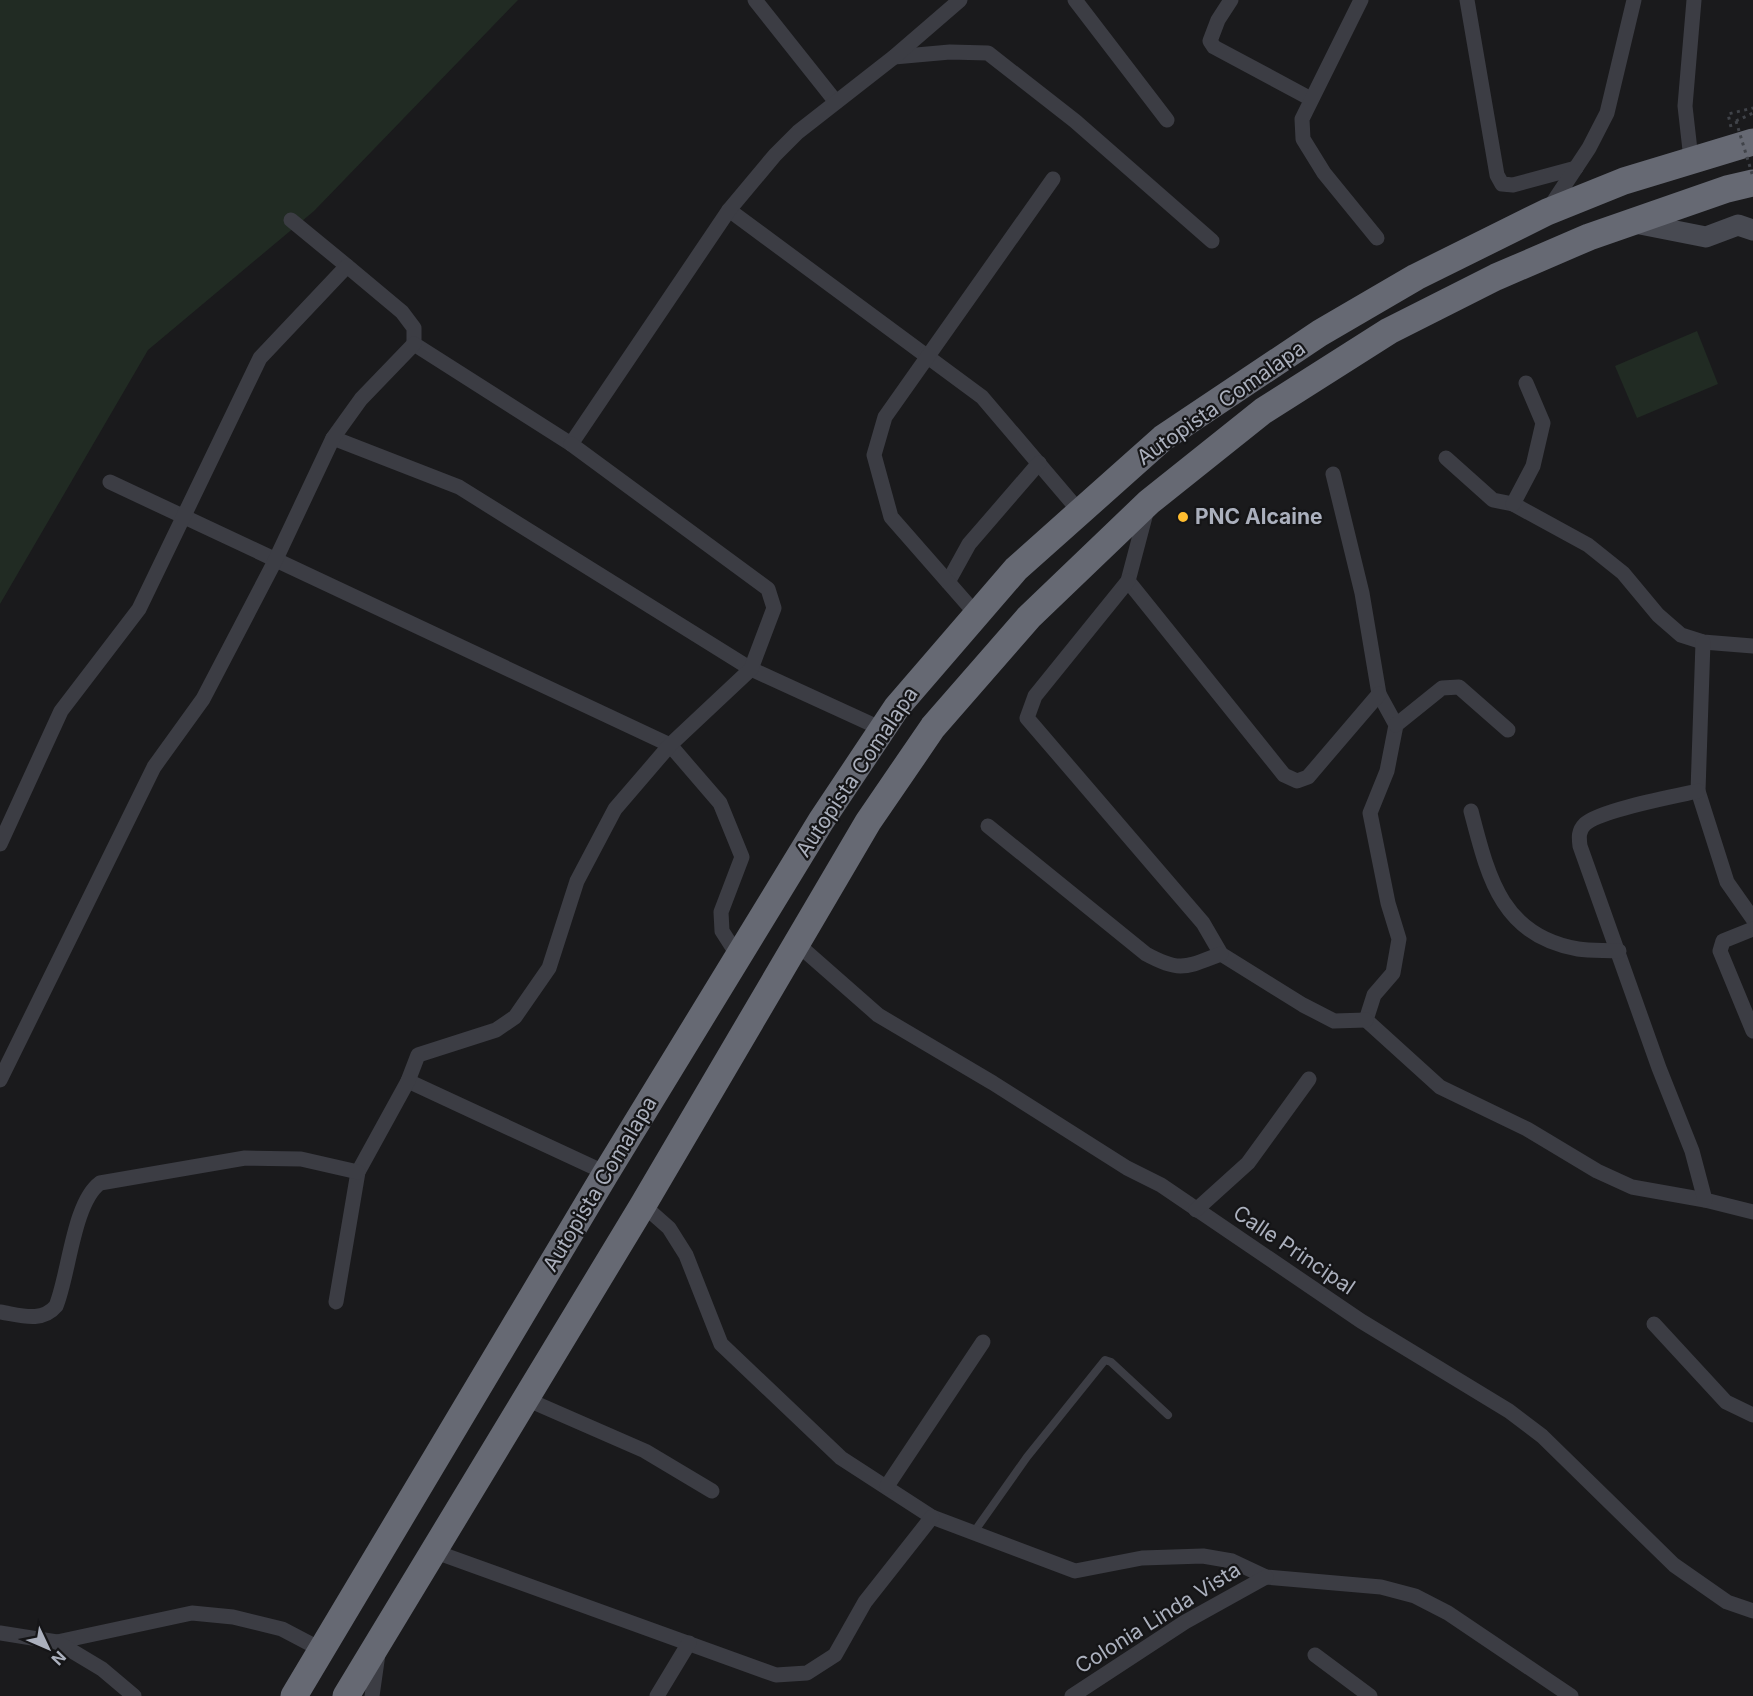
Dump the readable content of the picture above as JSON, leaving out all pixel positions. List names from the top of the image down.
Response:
{
  "streets": {
    "highway": ["Autopista Comalapa"],
    "street": ["Calle Principal", "Colonia Linda Vista"]
  },
  "crossings": [
    ["Autopista Comalapa", "Calle Principal"]
  ],
  "places": ["PNC Alcaine"],
  "north": "bottom right"
}
